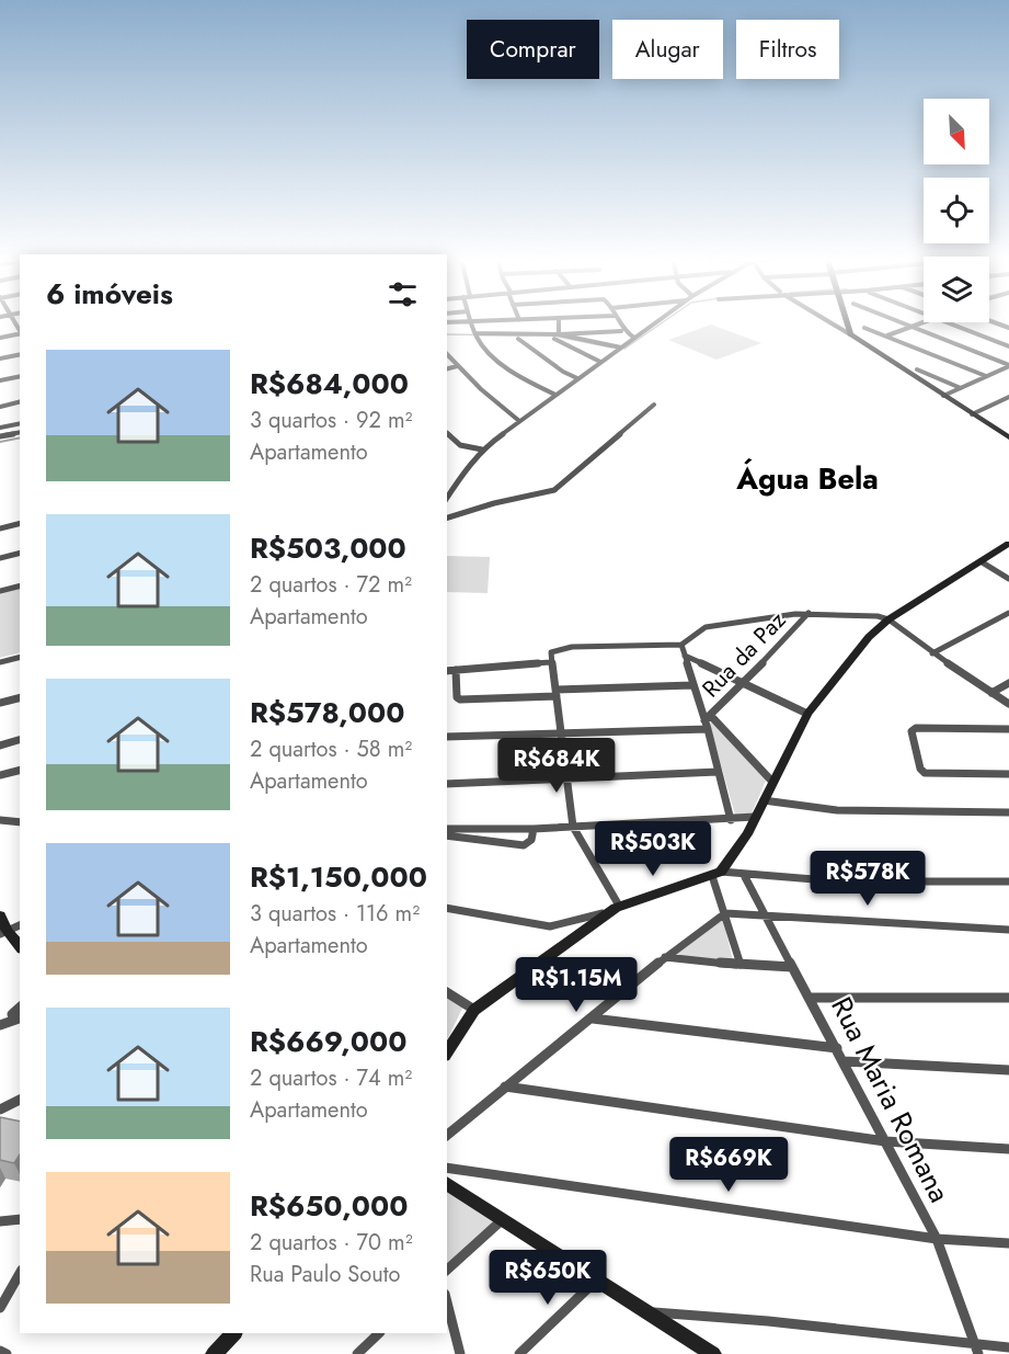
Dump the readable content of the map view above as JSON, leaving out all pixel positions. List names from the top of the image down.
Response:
{
  "streets": {
    "street": ["Rua da Paz", "Rua Maria Romana"]
  },
  "districts": ["Água Bela"],
  "north": "bottom right",
  "page": {
    "chip": ["Comprar", "Alugar", "Filtros"],
    "heading": "6 imóveis",
    "list": [
      {
        "name": "R$684,000",
        "note": "3 quartos · 92 m² · Apartamento"
      },
      {
        "name": "R$503,000",
        "note": "2 quartos · 72 m² · Apartamento"
      },
      {
        "name": "R$578,000",
        "note": "2 quartos · 58 m² · Apartamento"
      },
      {
        "name": "R$1,150,000",
        "note": "3 quartos · 116 m² · Apartamento"
      },
      {
        "name": "R$669,000",
        "note": "2 quartos · 74 m² · Apartamento"
      },
      {
        "name": "R$650,000",
        "note": "2 quartos · 70 m² · Rua Paulo Souto"
      }
    ],
    "price": [
      "R$684K",
      "R$503K",
      "R$578K",
      "R$1.15M",
      "R$669K",
      "R$650K"
    ]
  }
}
